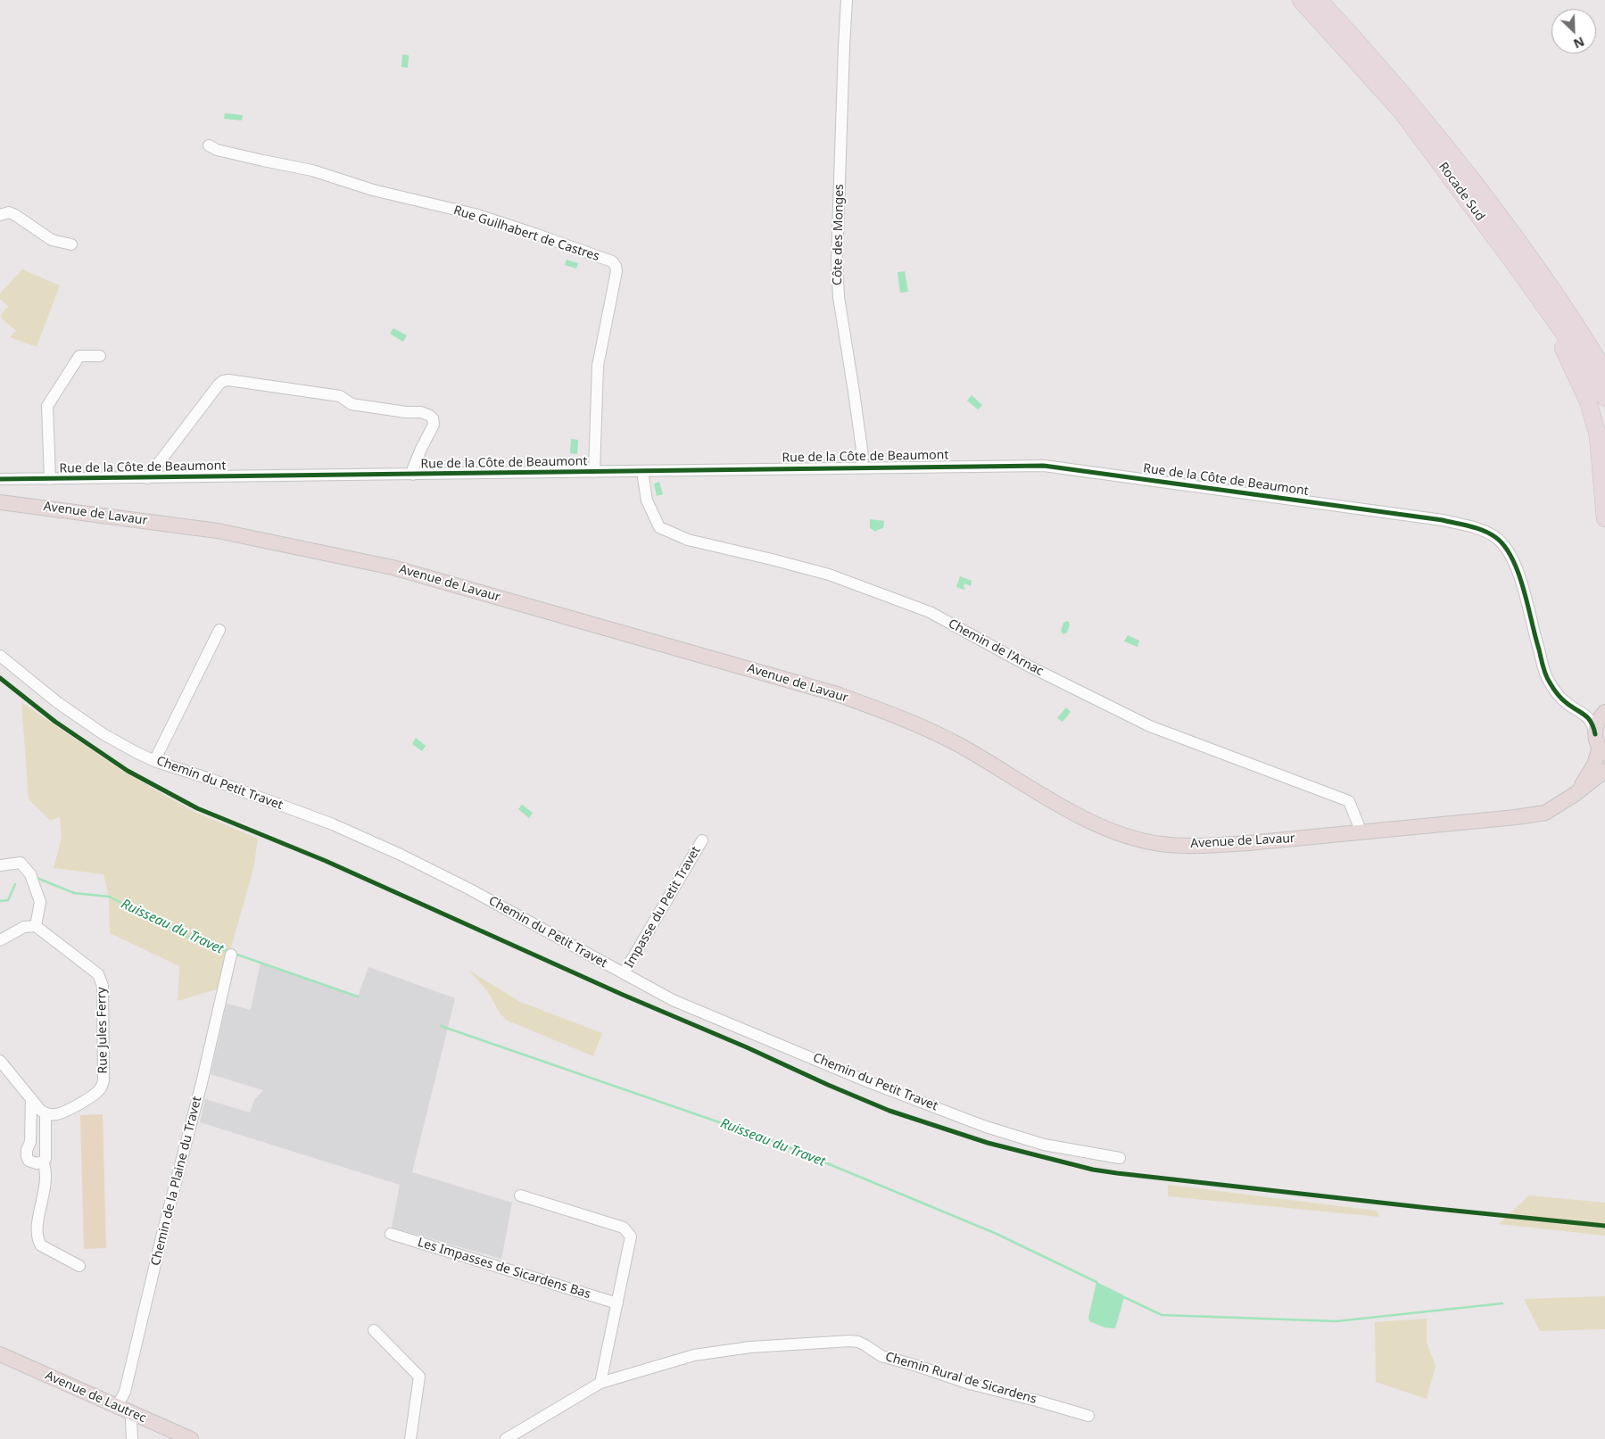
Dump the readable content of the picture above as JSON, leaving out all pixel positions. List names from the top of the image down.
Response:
{
  "streets": {
    "highway": ["Rocade Sud"],
    "main road": ["Avenue de Lavaur", "Avenue de Lautrec"],
    "street": [
      "Rue Guilhabert de Castres",
      "Côte des Monges",
      "Rue de la Côte de Beaumont",
      "Chemin de l'Arnac",
      "Chemin du Petit Travet",
      "Impasse du Petit Travet",
      "Rue Jules Ferry",
      "Chemin de la Plaine du Travet",
      "Les Impasses de Sicardens Bas",
      "Chemin Rural de Sicardens"
    ]
  },
  "crossings": [
    ["Rue Guilhabert de Castres", "Rue de la Côte de Beaumont"],
    ["Côte des Monges", "Rue de la Côte de Beaumont"],
    ["Rue de la Côte de Beaumont", "Chemin de l'Arnac"],
    ["Avenue de Lavaur", "Chemin de l'Arnac"],
    ["Chemin du Petit Travet", "Impasse du Petit Travet"],
    ["Chemin de la Plaine du Travet", "Avenue de Lautrec"]
  ],
  "water": ["Ruisseau du Travet"],
  "north": "bottom right"
}
